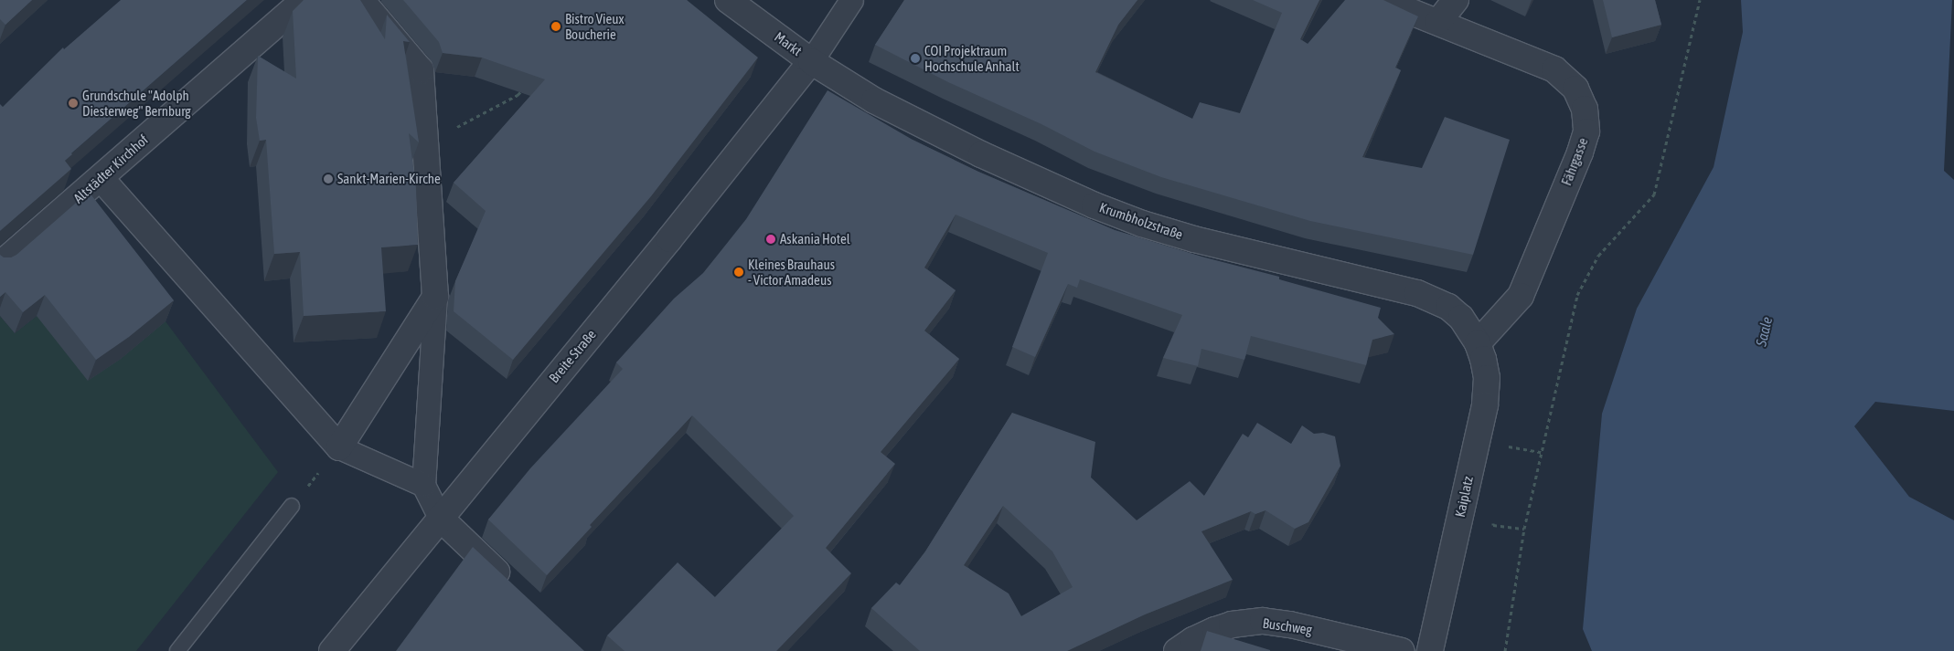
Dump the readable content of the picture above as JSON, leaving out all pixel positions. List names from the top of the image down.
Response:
{
  "streets": {
    "street": [
      "Markt",
      "Fährgasse",
      "Altstädter Kirchhof",
      "Krumbholzstraße",
      "Breite Straße",
      "Kaiplatz",
      "Buschweg"
    ]
  },
  "crossings": [
    ["Markt", "Krumbholzstraße"],
    ["Markt", "Breite Straße"],
    ["Fährgasse", "Krumbholzstraße"],
    ["Fährgasse", "Kaiplatz"],
    ["Krumbholzstraße", "Breite Straße"],
    ["Krumbholzstraße", "Kaiplatz"]
  ],
  "water": ["Saale"],
  "places": [
    "Bistro Vieux Boucherie",
    "COI Projektraum Hochschule Anhalt",
    "Grundschule \"Adolph Diesterweg\" Bernburg",
    "Sankt-Marien-Kirche",
    "Askania Hotel",
    "Kleines Brauhaus - Victor Amadeus"
  ]
}
